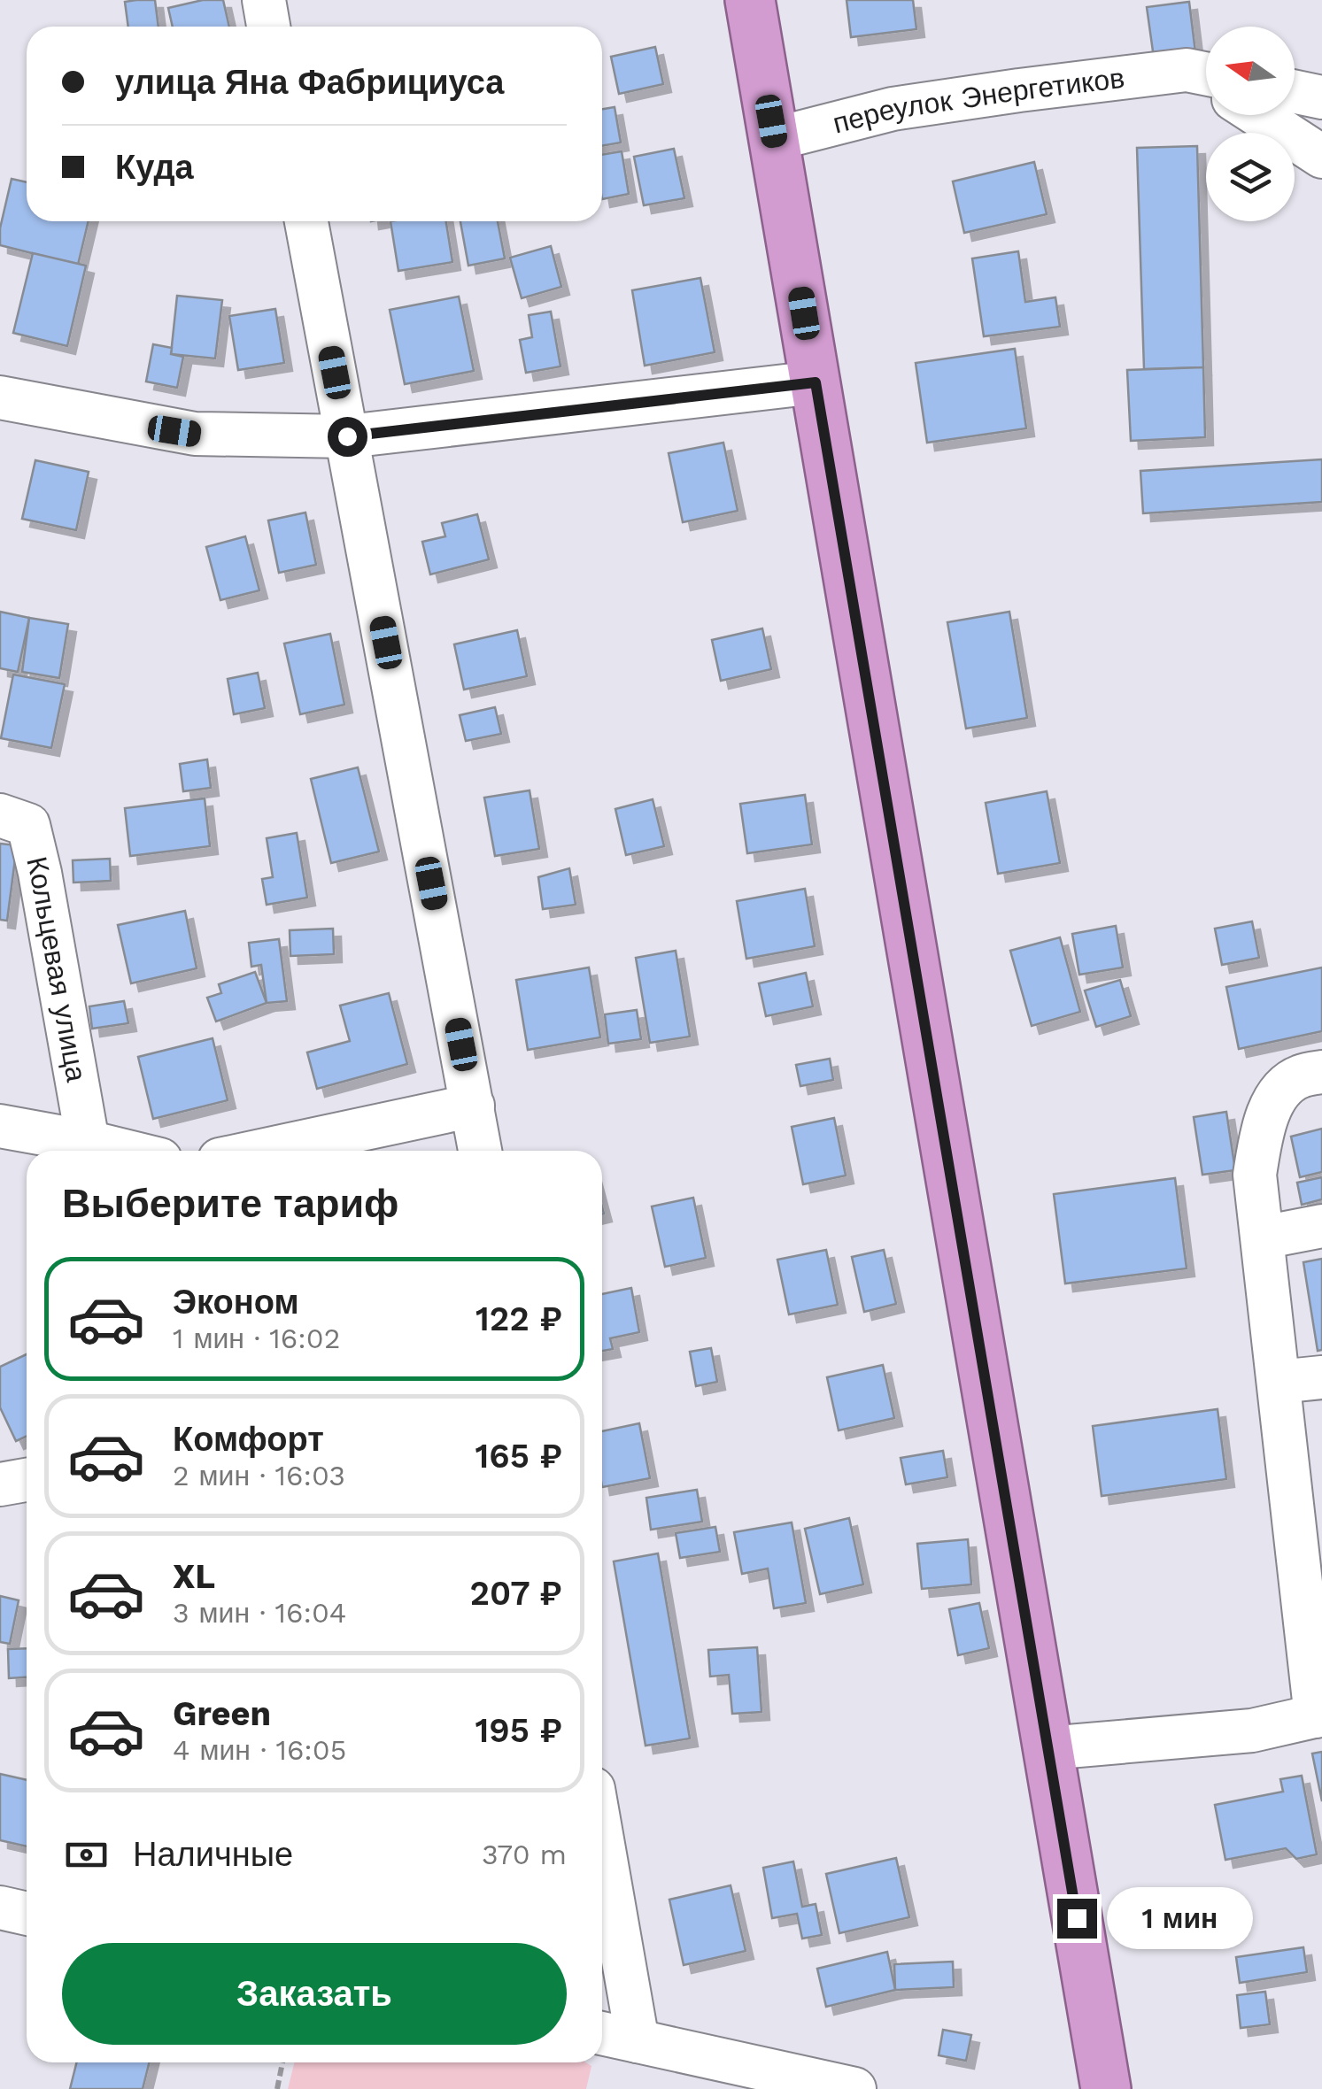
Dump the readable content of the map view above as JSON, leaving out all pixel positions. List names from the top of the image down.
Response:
{
  "streets": {
    "street": ["переулок Энергетиков", "Кольцевая улица"]
  },
  "north": "left",
  "page": {
    "banner": ["улица Яна Фабрициуса", "Куда"],
    "heading": "Выберите тариф",
    "list": [
      {
        "name": "Эконом",
        "note": "1 мин · 16:02",
        "value": "122 ₽"
      },
      {
        "name": "Комфорт",
        "note": "2 мин · 16:03",
        "value": "165 ₽"
      },
      {
        "name": "XL",
        "note": "3 мин · 16:04",
        "value": "207 ₽"
      },
      {
        "name": "Green",
        "note": "4 мин · 16:05",
        "value": "195 ₽"
      }
    ],
    "pay": ["Наличные", "370 m"],
    "bubble": "1 мин",
    "buttons": "Заказать"
  }
}
